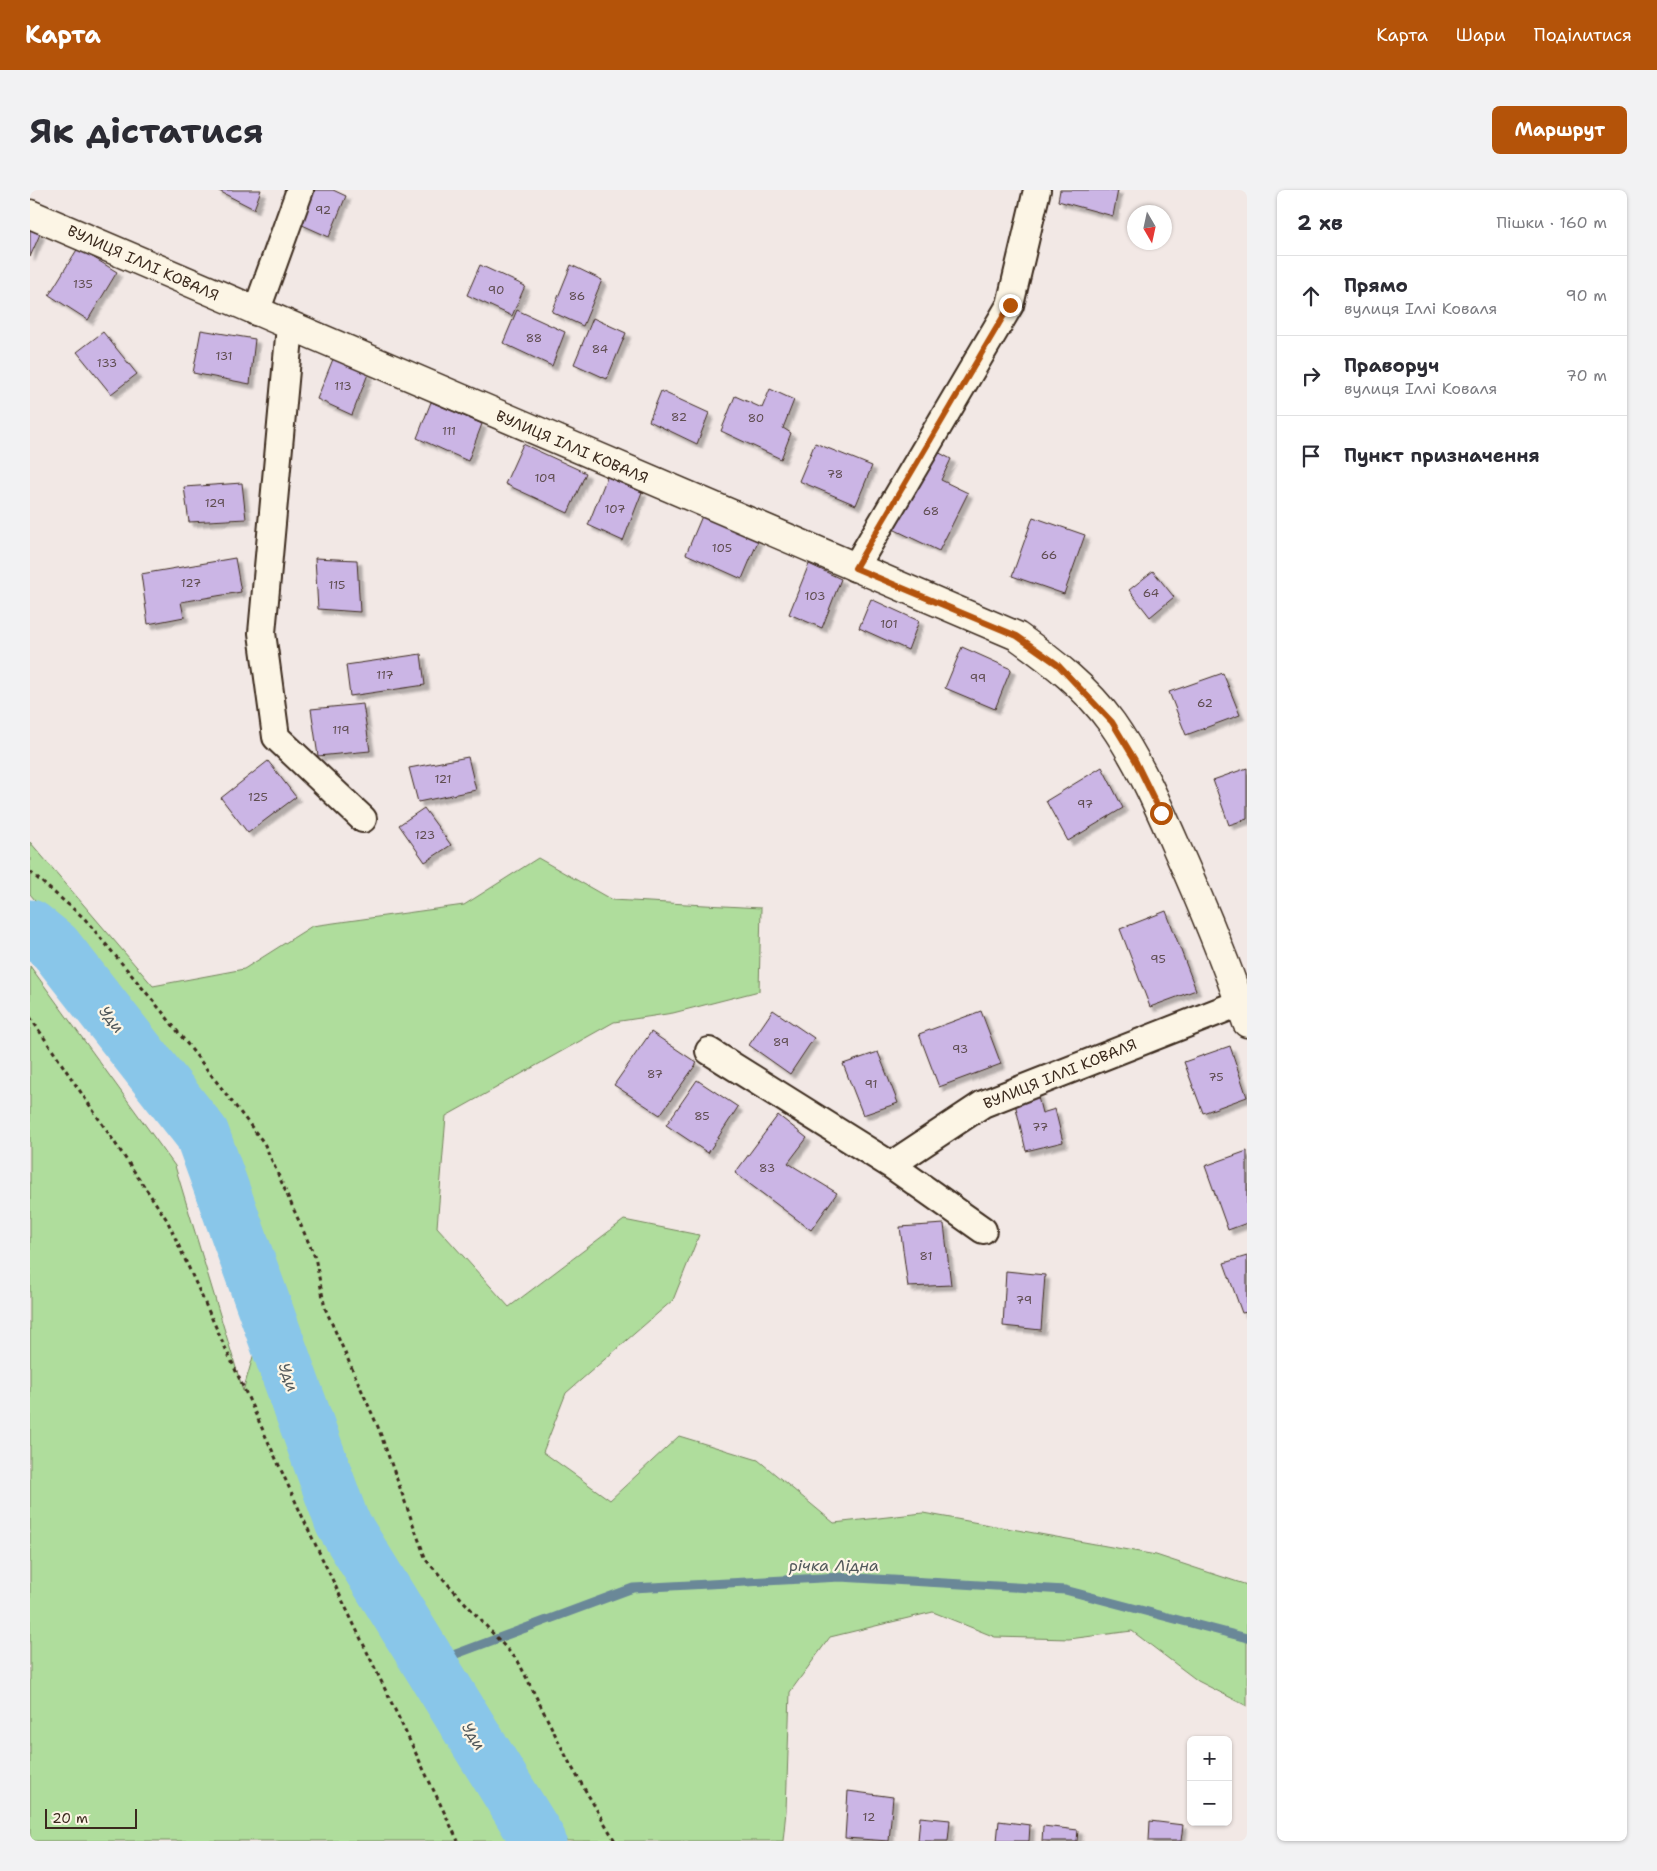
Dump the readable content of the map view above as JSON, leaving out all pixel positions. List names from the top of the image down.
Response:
{
  "streets": {
    "main road": ["ВУЛИЦЯ ІЛЛІ КОВАЛЯ"]
  },
  "water": ["Уди", "річка Лідна"],
  "house_numbers": [
    "92",
    "135",
    "90",
    "86",
    "88",
    "84",
    "131",
    "133",
    "113",
    "82",
    "80",
    "111",
    "78",
    "109",
    "129",
    "107",
    "68",
    "105",
    "66",
    "127",
    "115",
    "64",
    "103",
    "101",
    "117",
    "99",
    "62",
    "119",
    "121",
    "125",
    "97",
    "123",
    "95",
    "89",
    "93",
    "87",
    "75",
    "91",
    "85",
    "77",
    "83",
    "81",
    "79",
    "12"
  ],
  "scale_bar": "20 m",
  "north": "bottom",
  "page": {
    "header": "Карта",
    "nav": ["Карта", "Шари", "Поділитися"],
    "buttons": "Маршрут",
    "title": "Як дістатися",
    "heading": ["2 хв", "Пішки · 160 m"],
    "list": [
      ["Прямо", "вулиця Іллі Коваля", "90 m"],
      ["Праворуч", "вулиця Іллі Коваля", "70 m"],
      "Пункт призначення"
    ],
    "map_buttons": ["+", "−"],
    "scale": "20 m"
  }
}
